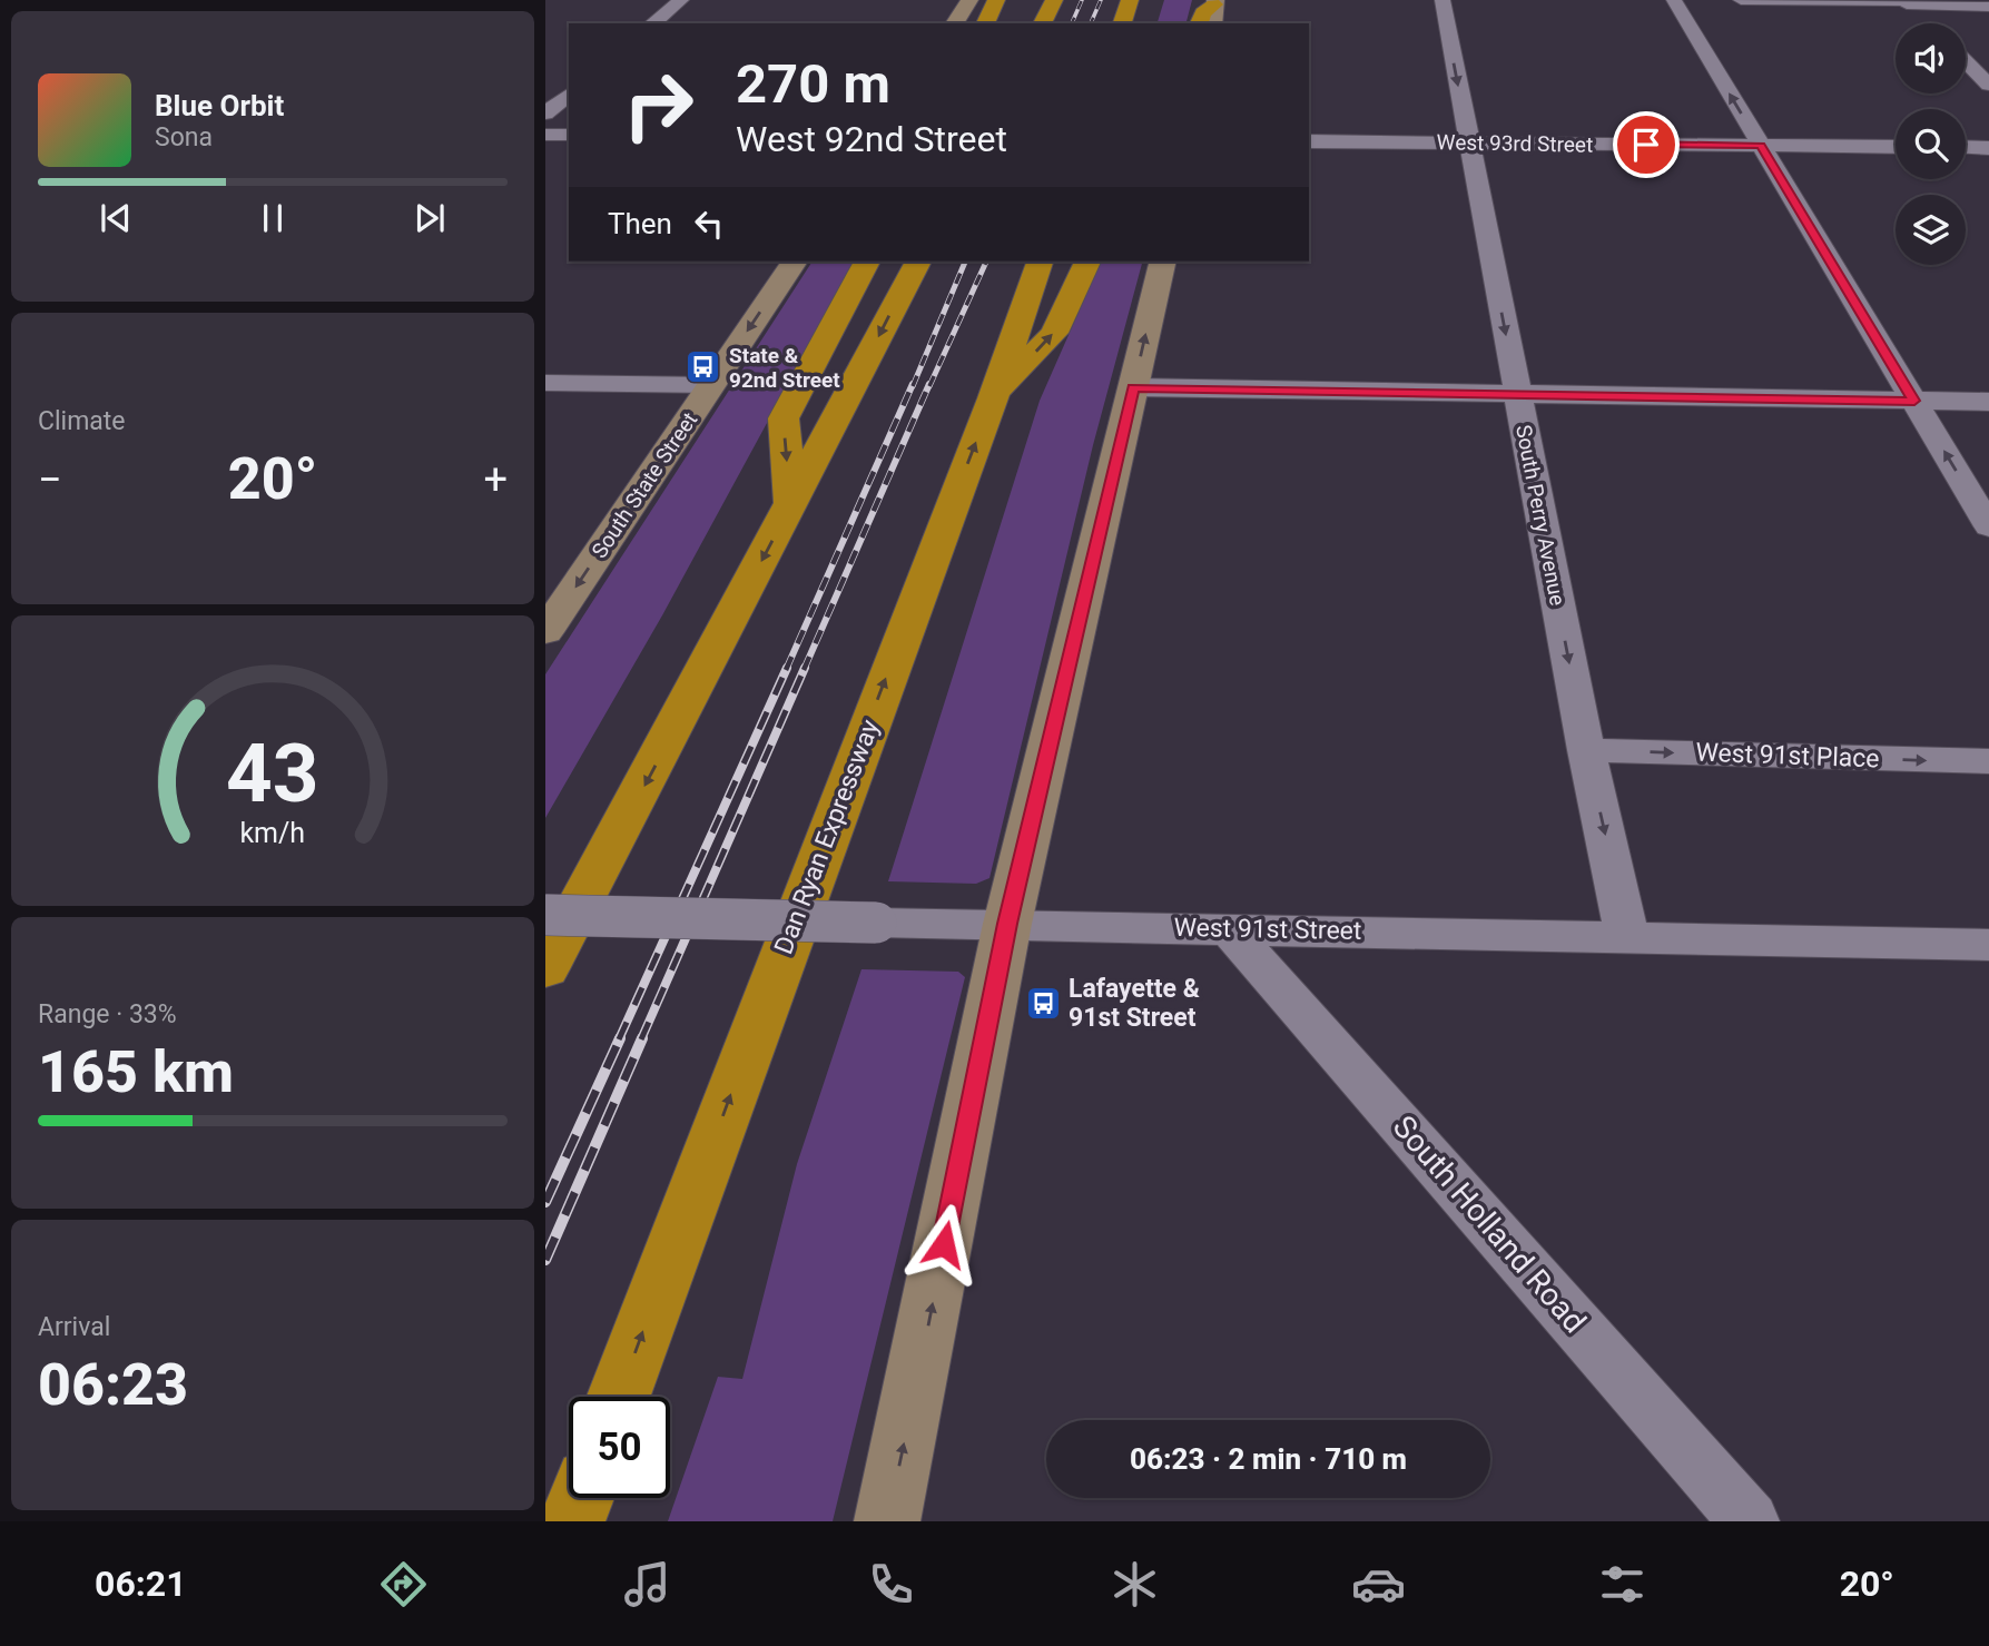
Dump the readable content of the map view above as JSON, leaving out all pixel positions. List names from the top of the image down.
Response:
{
  "streets": {
    "highway": ["Dan Ryan Expressway"],
    "main road": ["South State Street"],
    "street": [
      "West 93rd Street",
      "South Perry Avenue",
      "West 91st Place",
      "West 91st Street",
      "South Holland Road"
    ]
  },
  "crossings": [
    ["West 93rd Street", "South Perry Avenue"],
    ["South Perry Avenue", "West 91st Place"],
    ["South Perry Avenue", "West 91st Street"],
    ["West 91st Street", "South Holland Road"]
  ],
  "one_way": ["South State Street", "West 91st Place"],
  "places": {
    "bus stop": ["State & 92nd Street", "Lafayette & 91st Street"]
  },
  "page": {
    "turn": ["270 m", "West 92nd Street"],
    "song": ["Blue Orbit", "Sona"],
    "then": "Then",
    "tile": [
      "Climate",
      ["Range · 33%", "165 km"],
      ["Arrival", "06:23"]
    ],
    "heat": ["−", "20°", "+"],
    "limit": "50",
    "trip": "06:23 · 2 min · 710 m",
    "tabs": ["06:21", "20°"],
    "gauge": ["43", "km/h"]
  }
}
